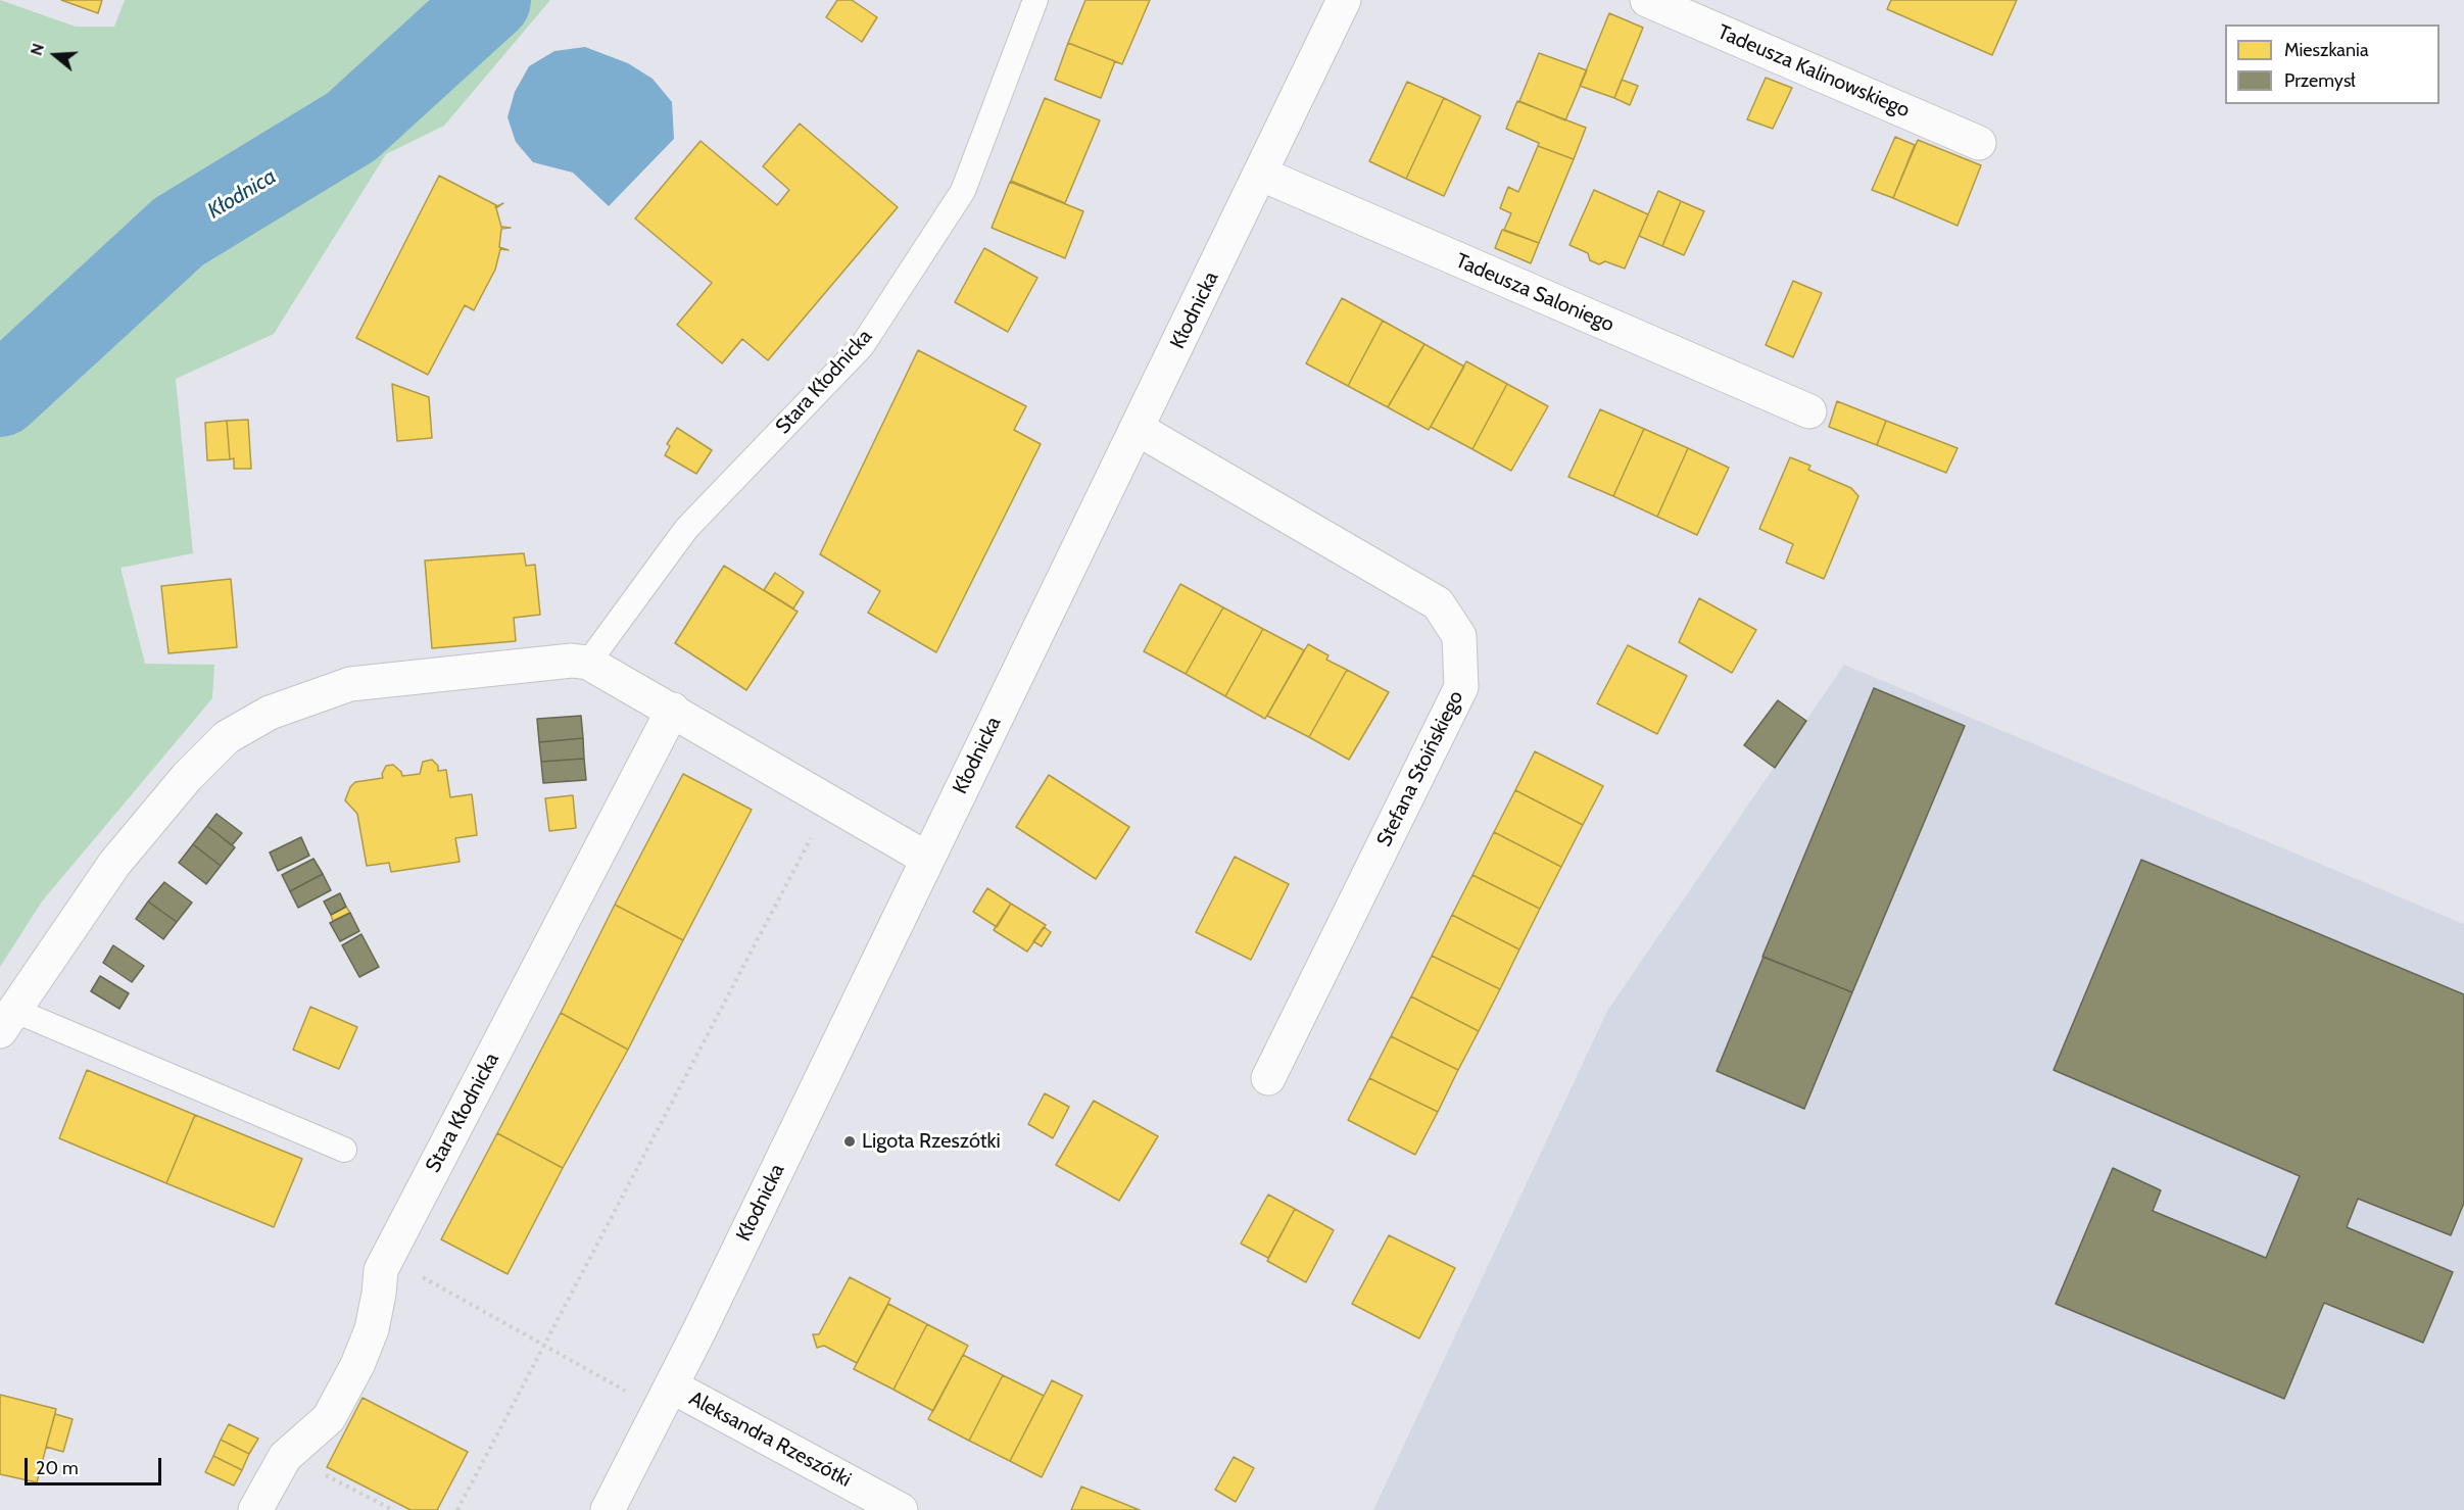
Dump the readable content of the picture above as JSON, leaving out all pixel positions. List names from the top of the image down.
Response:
{
  "streets": {
    "street": [
      "Tadeusza Kalinowskiego",
      "Tadeusza Saloniego",
      "Kłodnicka",
      "Stara Kłodnicka",
      "Stefana Stoińskiego",
      "Aleksandra Rzeszótki"
    ]
  },
  "crossings": [
    ["Tadeusza Saloniego", "Kłodnicka"],
    ["Kłodnicka", "Stefana Stoińskiego"],
    ["Kłodnicka", "Aleksandra Rzeszótki"]
  ],
  "water": ["Kłodnica"],
  "places": ["Ligota Rzeszótki"],
  "legend": ["Mieszkania", "Przemysł"],
  "scale_bar": "20 m",
  "north": "left"
}
